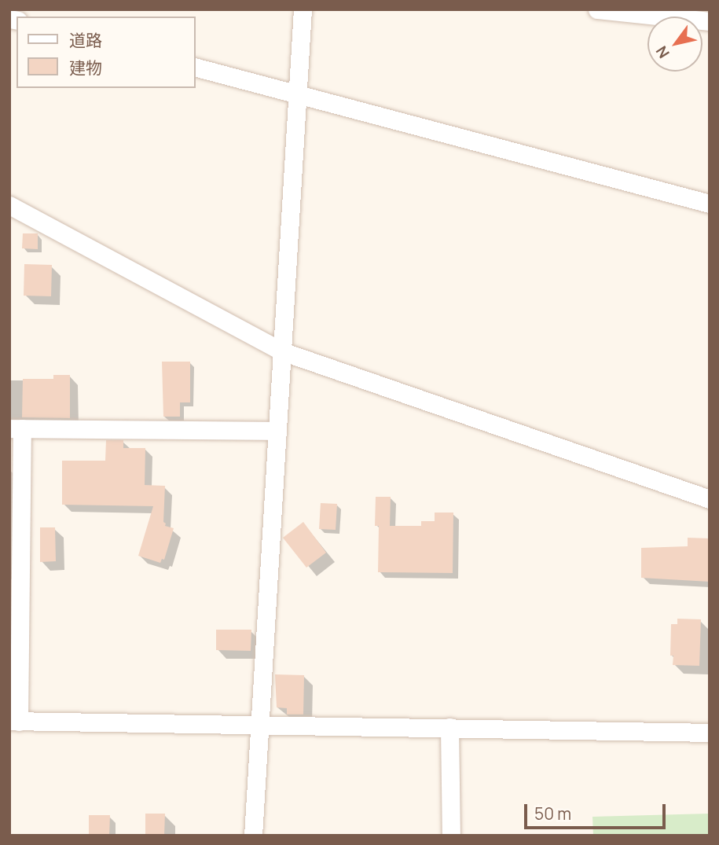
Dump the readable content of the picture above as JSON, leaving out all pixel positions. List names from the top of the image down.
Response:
{
  "legend": ["道路", "建物"],
  "scale_bar": "50 m",
  "north": "bottom left"
}
